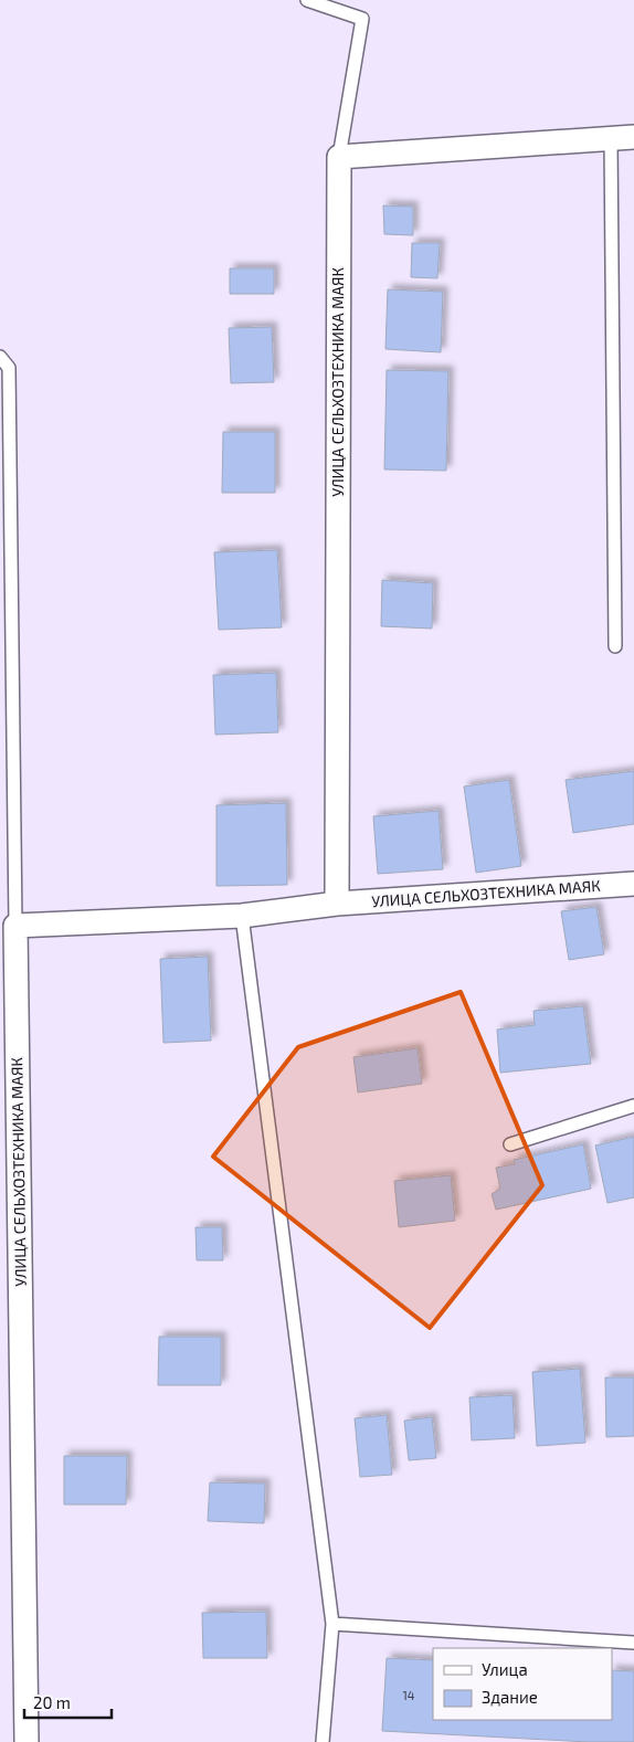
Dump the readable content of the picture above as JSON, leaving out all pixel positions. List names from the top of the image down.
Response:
{
  "streets": {
    "street": ["УЛИЦА СЕЛЬХОЗТЕХНИКА МАЯК"]
  },
  "house_numbers": ["14"],
  "legend": ["Улица", "Здание"],
  "scale_bar": "20 m"
}
